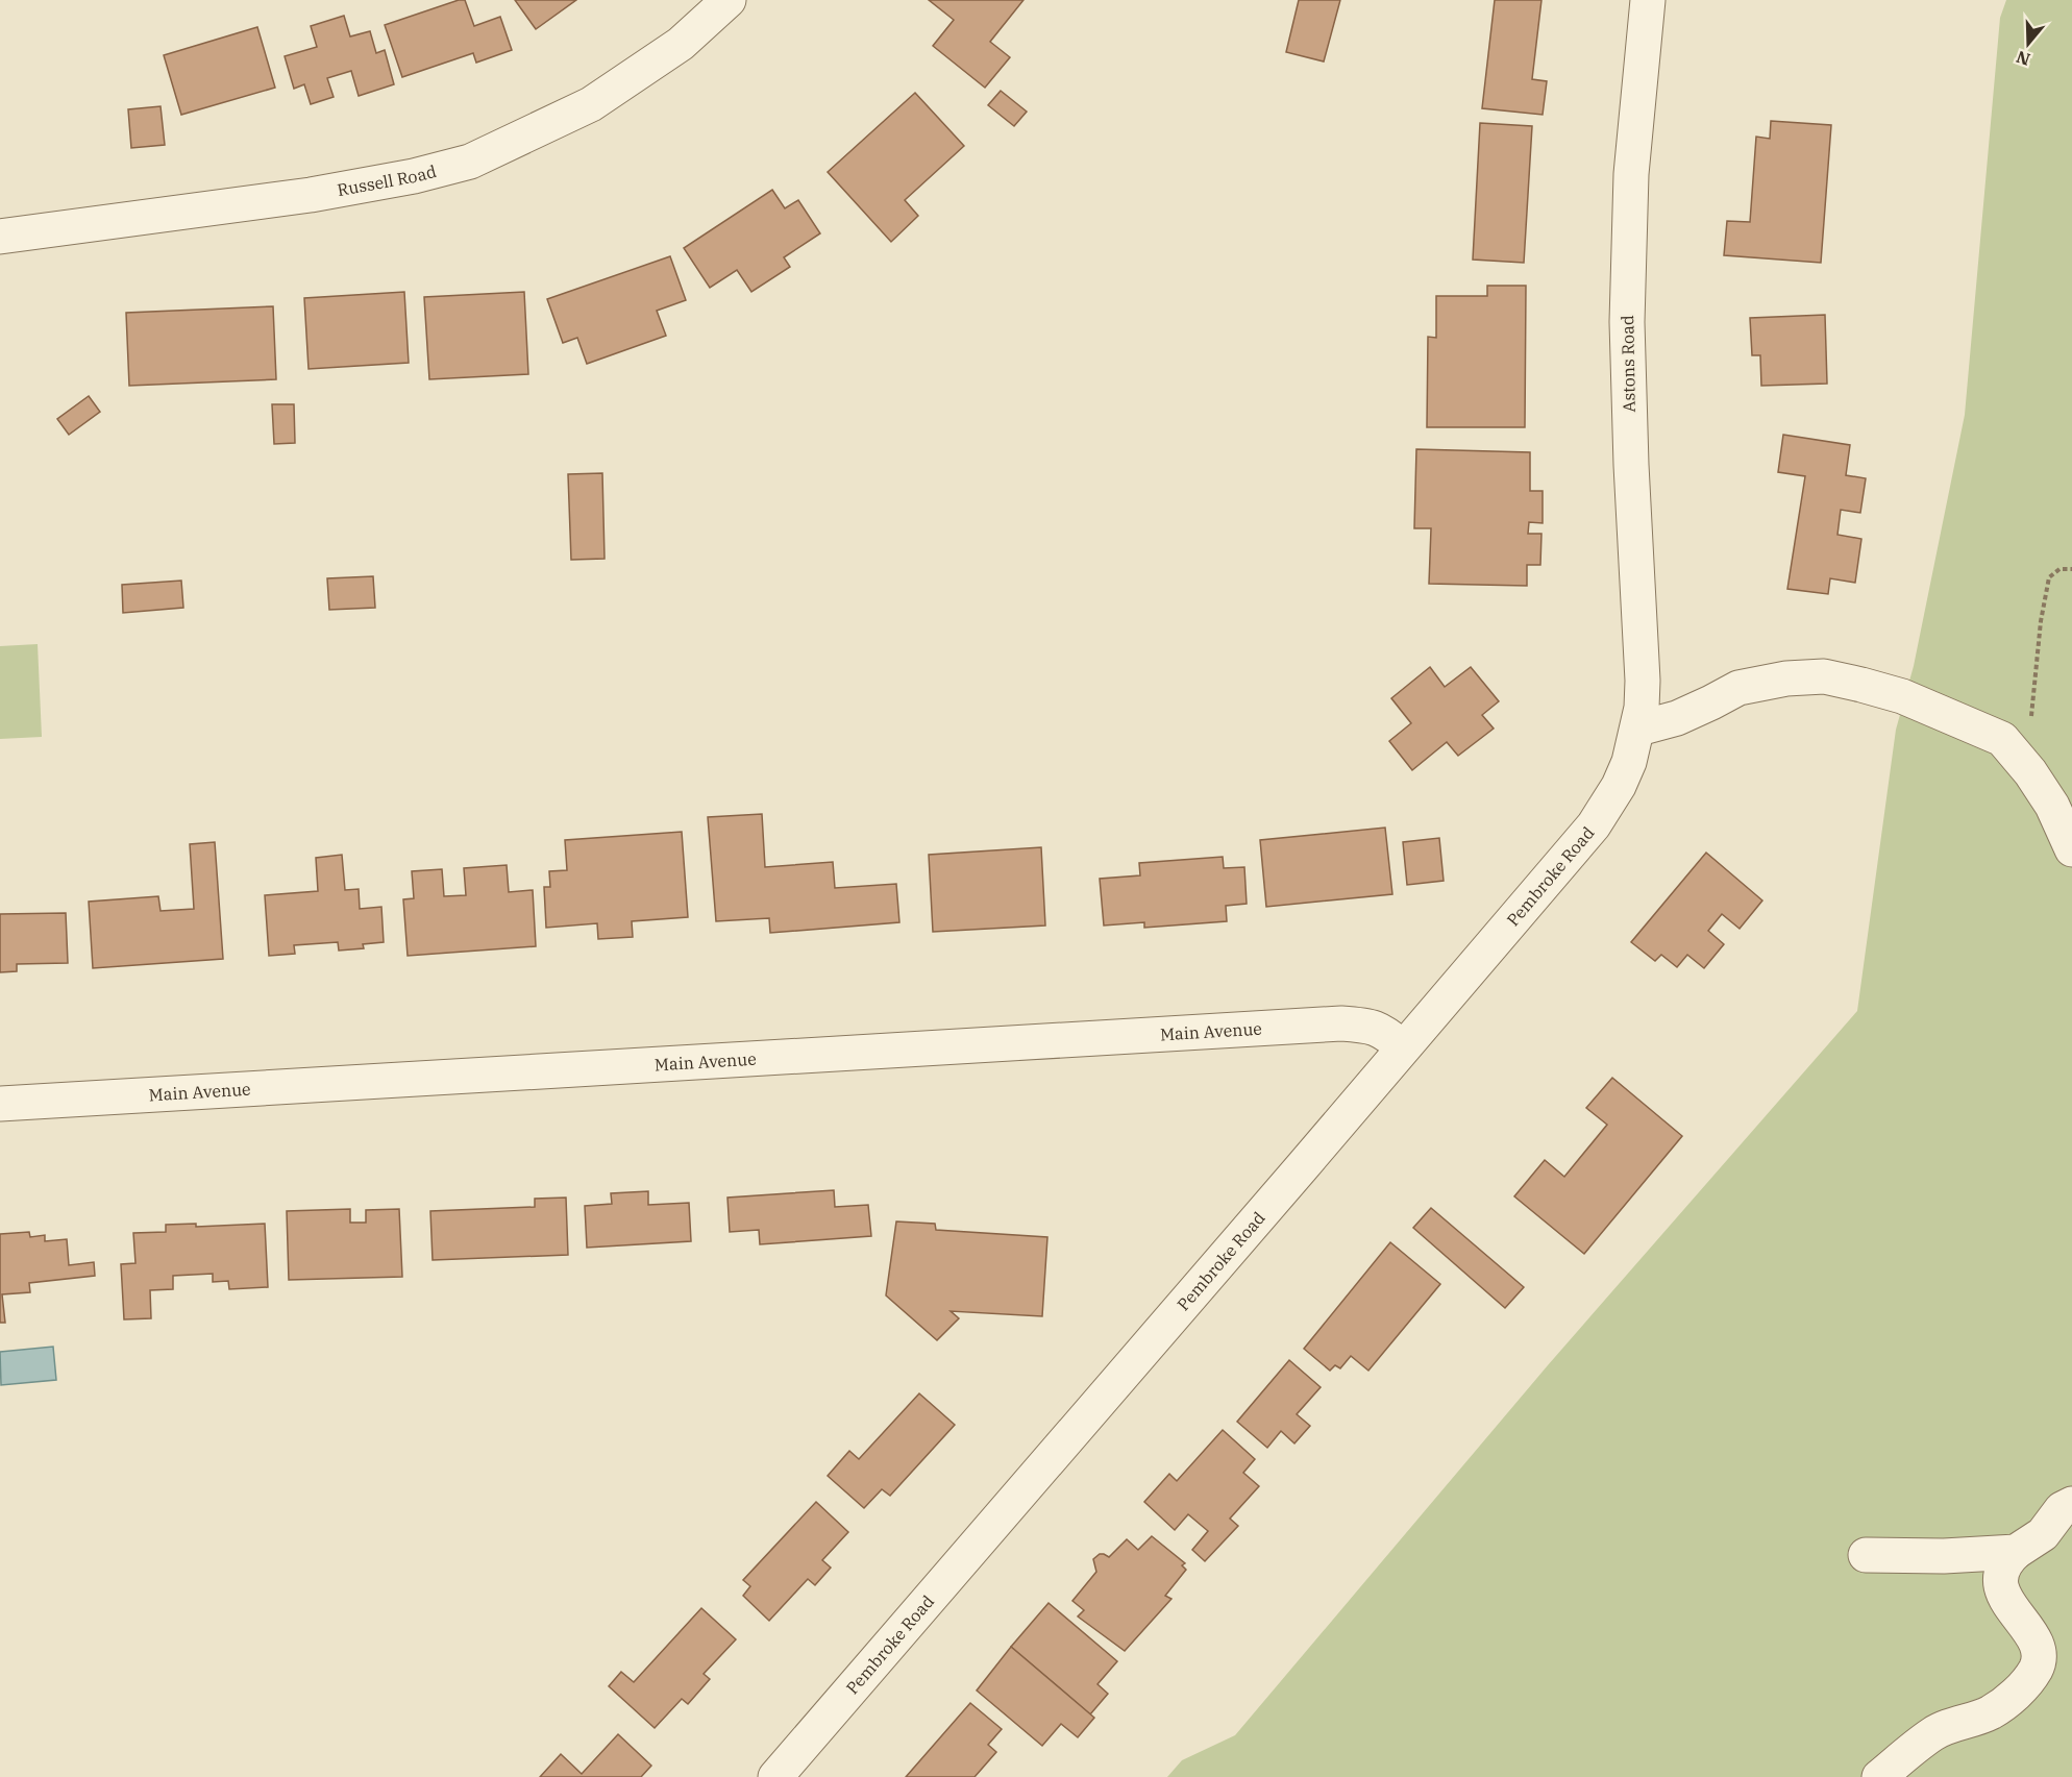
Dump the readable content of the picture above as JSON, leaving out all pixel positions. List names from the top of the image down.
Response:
{
  "streets": {
    "street": [
      "Russell Road",
      "Astons Road",
      "Pembroke Road",
      "Main Avenue"
    ]
  },
  "crossings": [
    ["Astons Road", "Pembroke Road"],
    ["Pembroke Road", "Main Avenue"]
  ],
  "north": "bottom"
}
